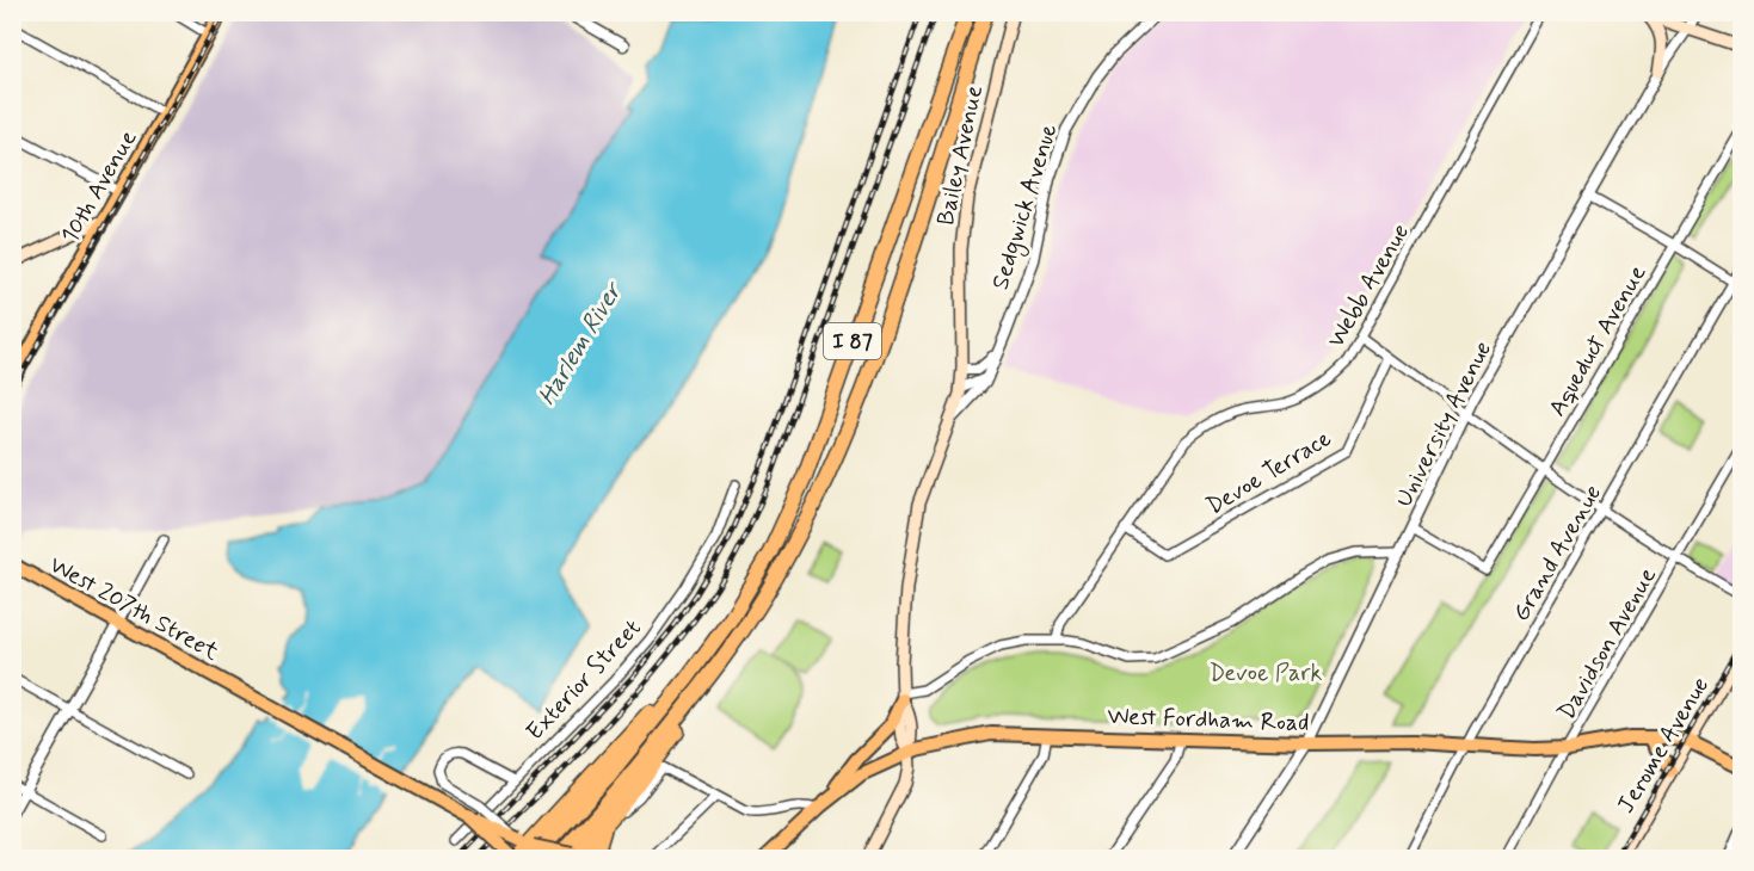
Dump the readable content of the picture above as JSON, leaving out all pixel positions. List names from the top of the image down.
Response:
{
  "streets": {
    "highway": ["I 87"],
    "main road": [
      "Bailey Avenue",
      "10th Avenue",
      "Sedgwick Avenue",
      "West 207th Street",
      "West Fordham Road",
      "Jerome Avenue"
    ],
    "street": [
      "Webb Avenue",
      "Aqueduct Avenue",
      "University Avenue",
      "Devoe Terrace",
      "Grand Avenue",
      "Davidson Avenue",
      "Exterior Street"
    ]
  },
  "crossings": [
    ["Bailey Avenue", "Sedgwick Avenue"],
    ["Sedgwick Avenue", "West Fordham Road"],
    ["Webb Avenue", "Devoe Terrace"],
    ["Aqueduct Avenue", "University Avenue"],
    ["University Avenue", "West Fordham Road"],
    ["Grand Avenue", "West Fordham Road"],
    ["Davidson Avenue", "West Fordham Road"],
    ["West Fordham Road", "Jerome Avenue"]
  ],
  "water": ["Harlem River"],
  "parks": ["Devoe Park"]
}
